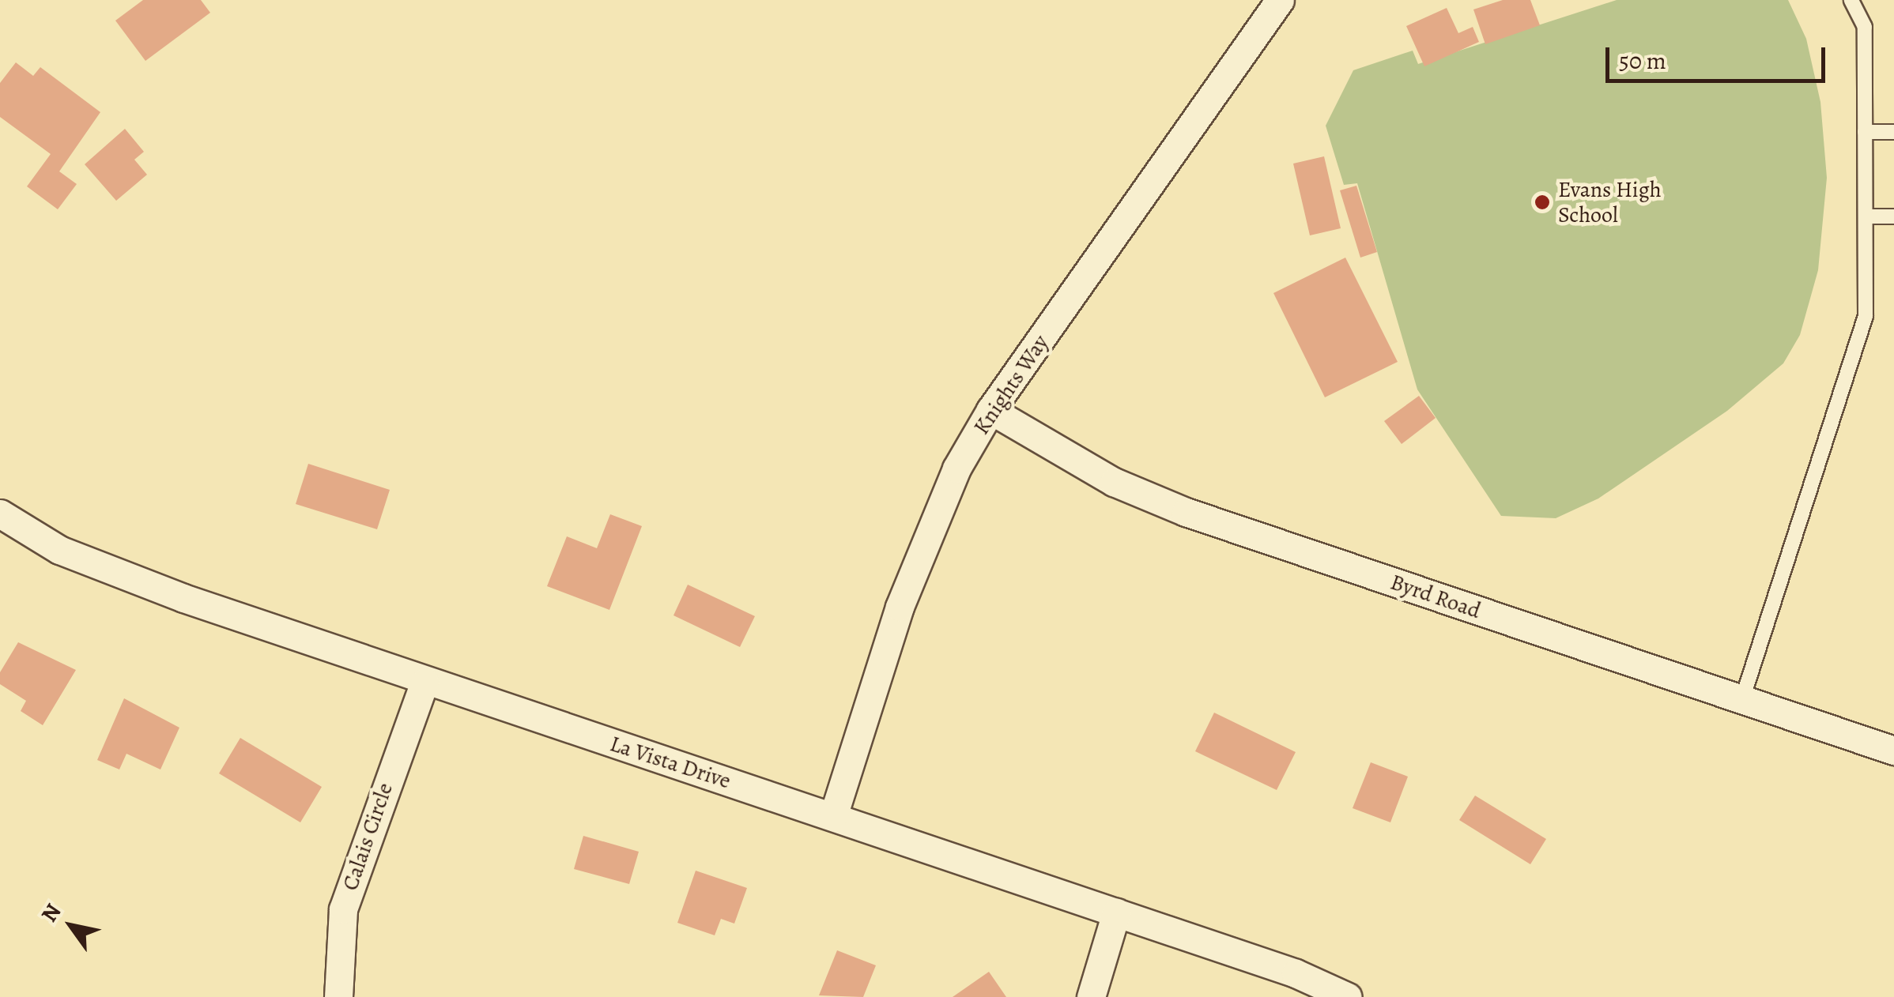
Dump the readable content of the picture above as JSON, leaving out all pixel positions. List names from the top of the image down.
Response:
{
  "streets": {
    "street": [
      "Knights Way",
      "Byrd Road",
      "La Vista Drive",
      "Calais Circle"
    ]
  },
  "crossings": [
    ["Knights Way", "Byrd Road"],
    ["Knights Way", "La Vista Drive"],
    ["La Vista Drive", "Calais Circle"]
  ],
  "places": ["Evans High School"],
  "scale_bar": "50 m",
  "north": "top left"
}
